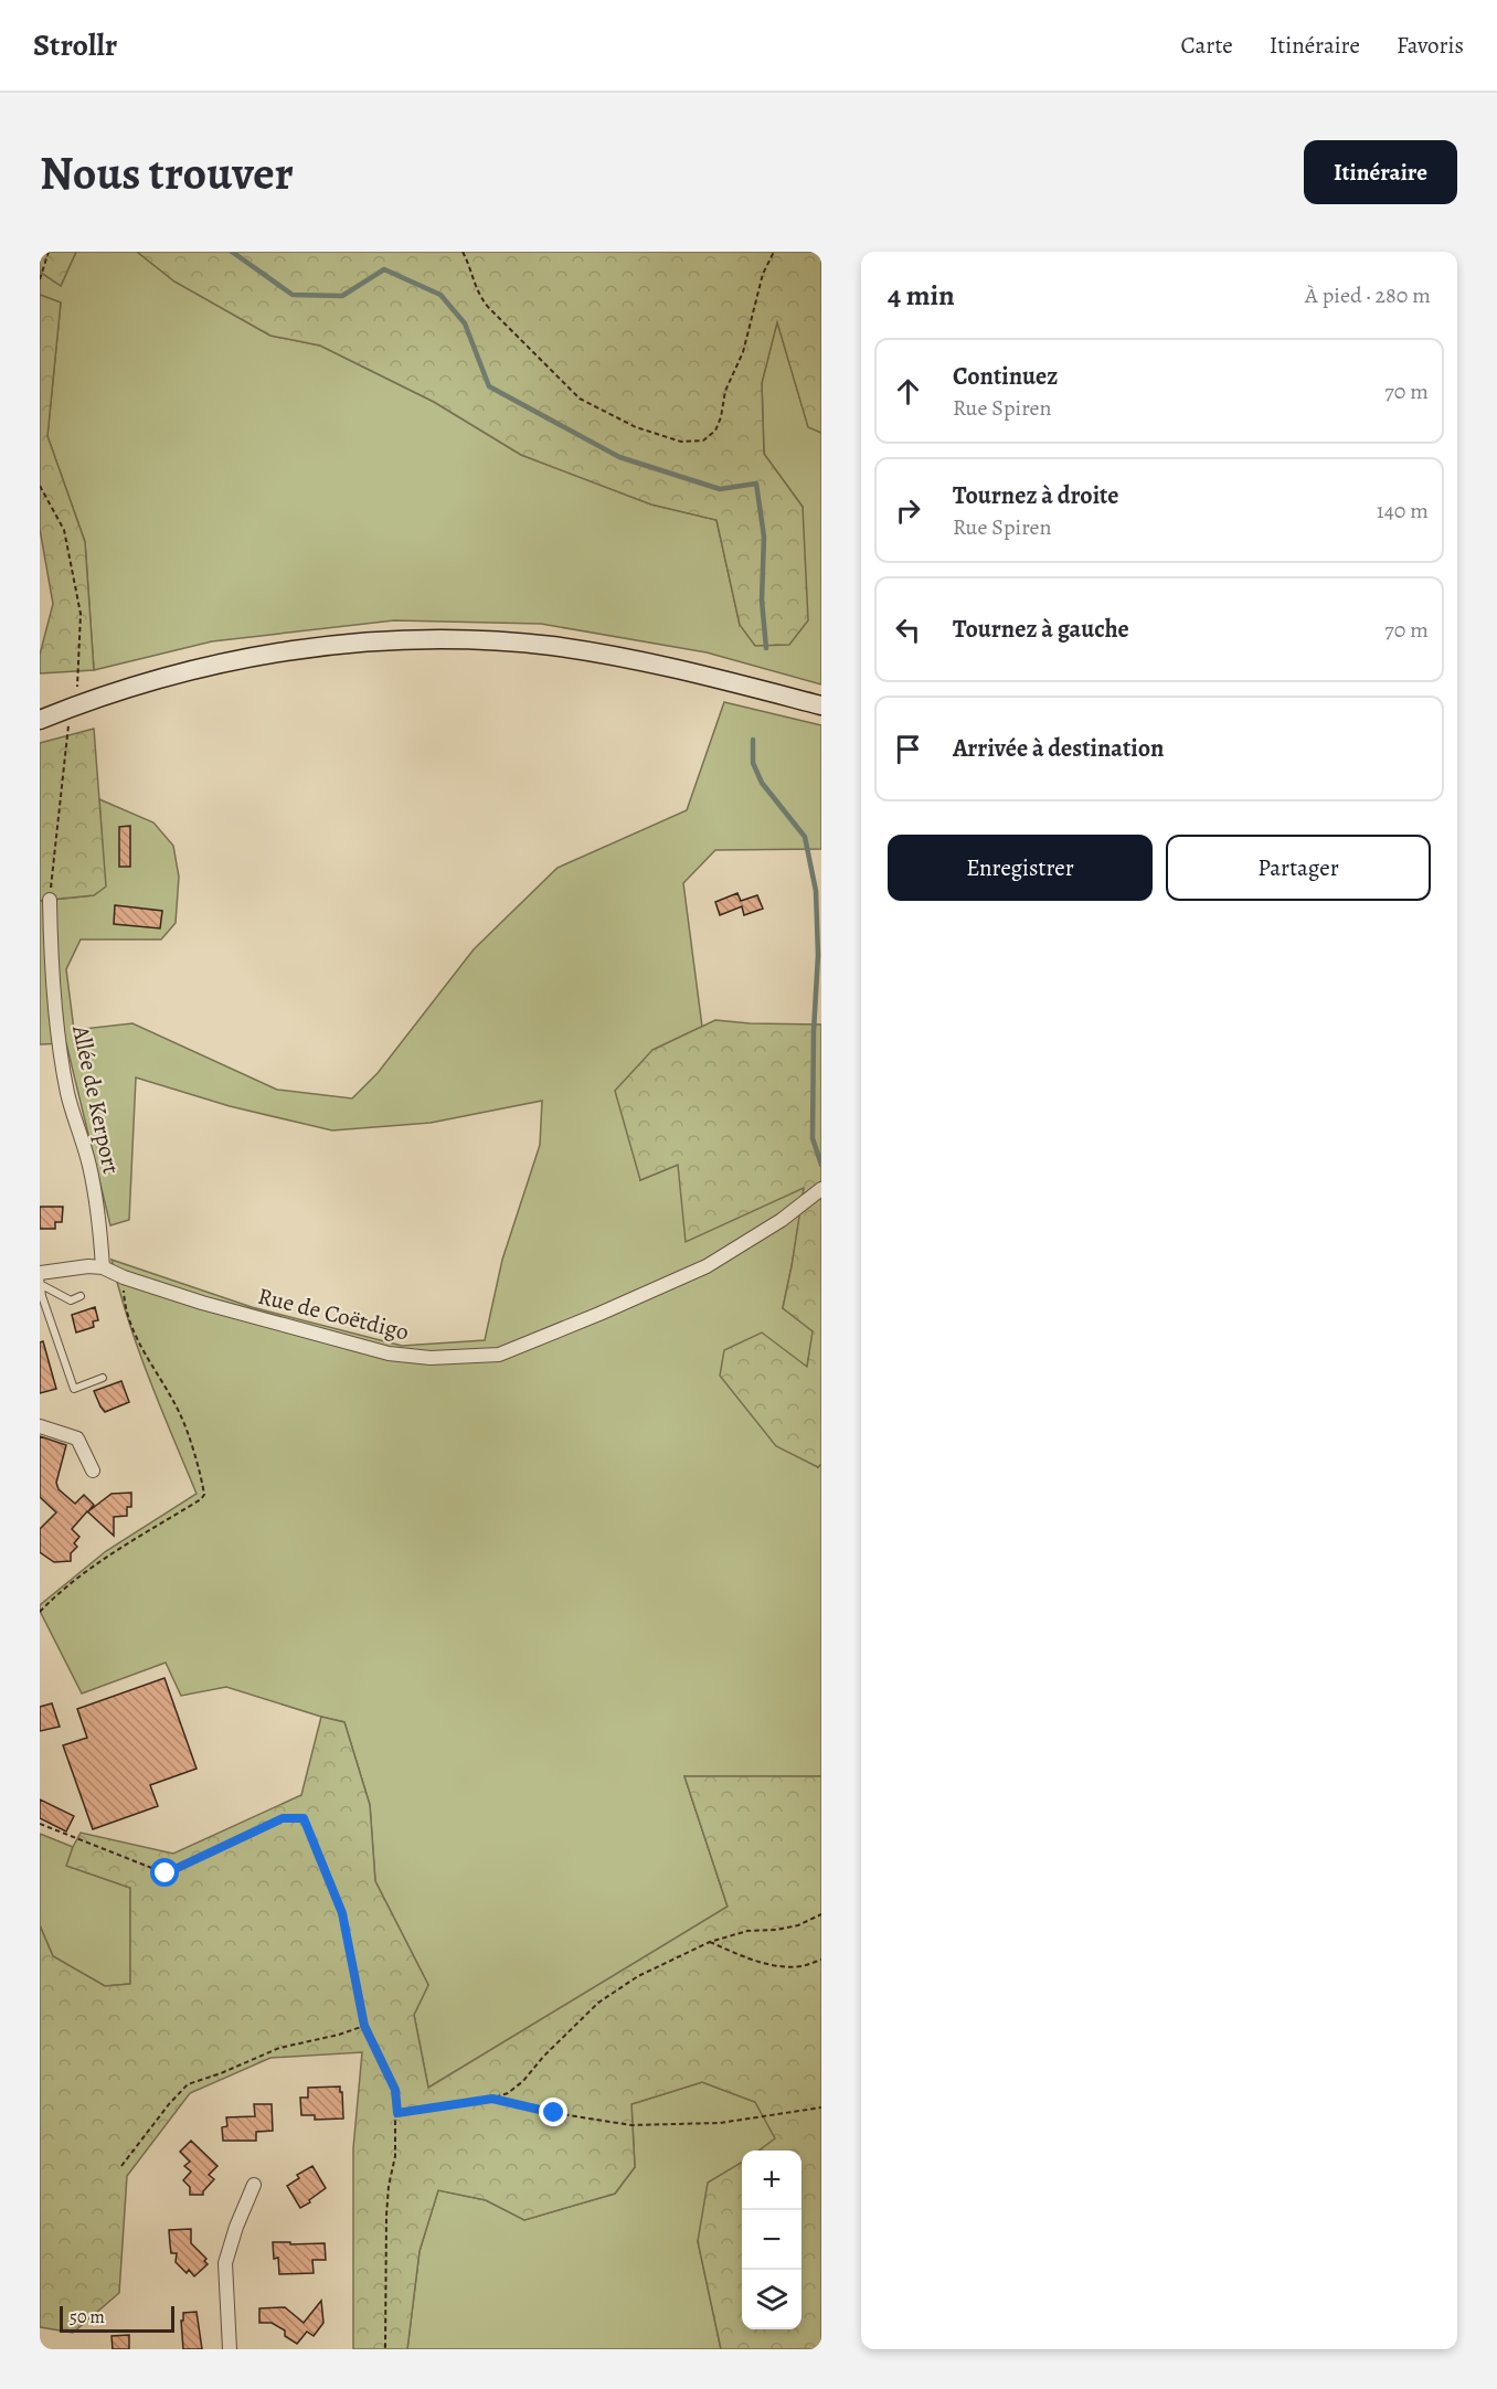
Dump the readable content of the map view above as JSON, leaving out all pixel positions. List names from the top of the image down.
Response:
{
  "streets": {
    "street": ["Allée de Kerport", "Rue de Coëtdigo"]
  },
  "crossings": [
    ["Allée de Kerport", "Rue de Coëtdigo"]
  ],
  "scale_bar": "50 m",
  "page": {
    "header": "Strollr",
    "nav": ["Carte", "Itinéraire", "Favoris"],
    "buttons": [
      "Itinéraire",
      ["Enregistrer", "Partager"]
    ],
    "title": "Nous trouver",
    "heading": ["4 min", "À pied · 280 m"],
    "list": [
      ["Continuez", "Rue Spiren", "70 m"],
      ["Tournez à droite", "Rue Spiren", "140 m"],
      ["Tournez à gauche", "70 m"],
      "Arrivée à destination"
    ],
    "map_buttons": ["+", "−"],
    "scale": "50 m"
  }
}
